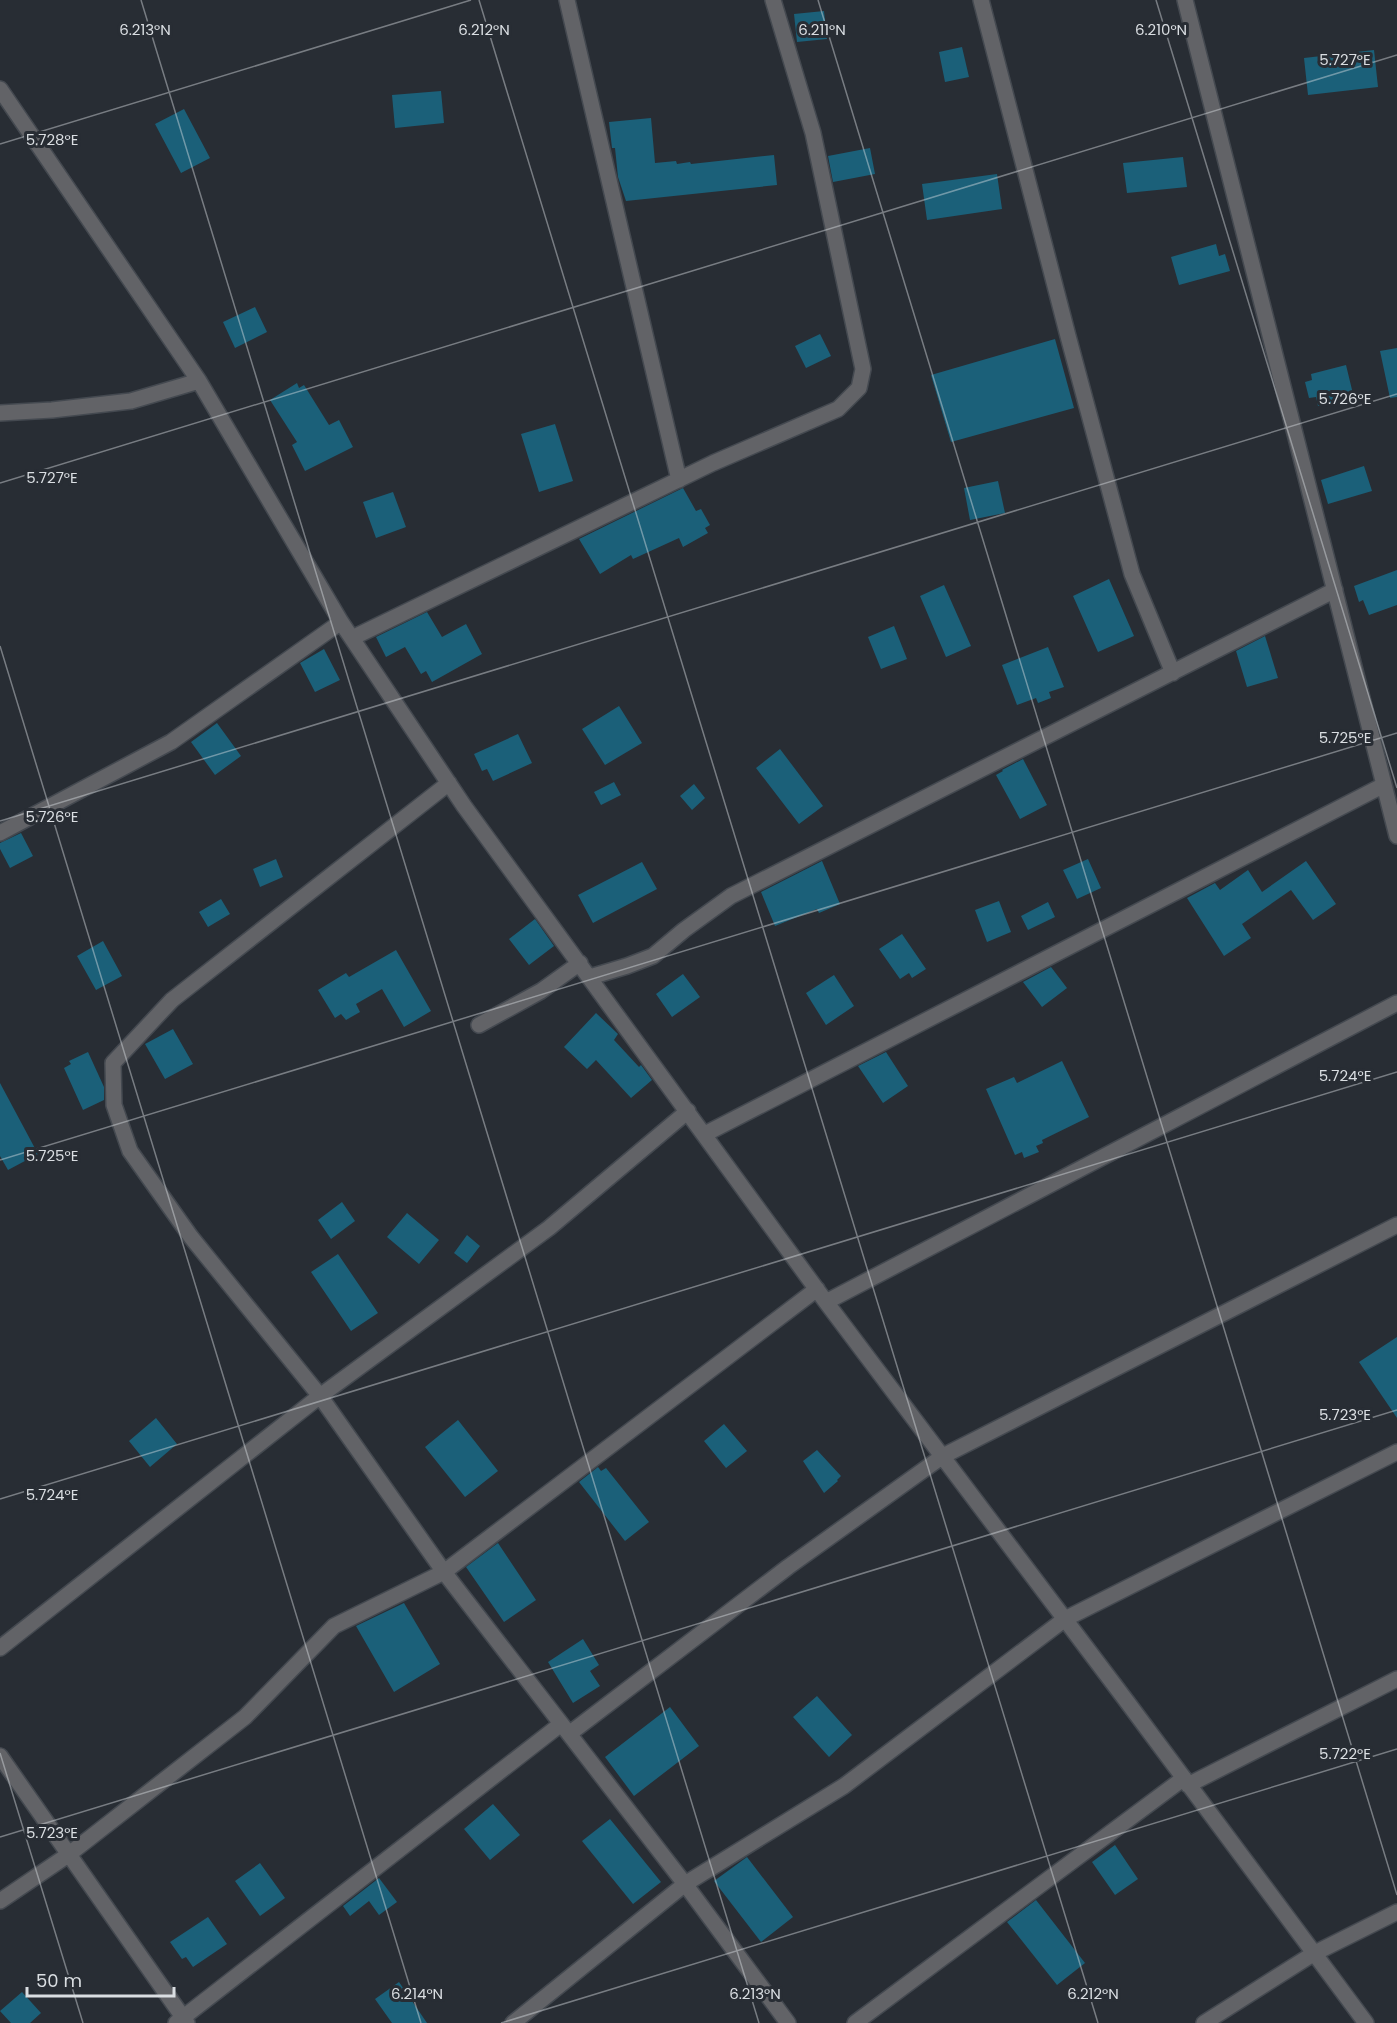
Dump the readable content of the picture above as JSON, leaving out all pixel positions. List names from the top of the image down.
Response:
{
  "scale_bar": "50 m",
  "coordinates": [
    "6.213°N",
    "6.212°N",
    "6.211°N",
    "6.210°N",
    "5.727°E",
    "5.728°E",
    "5.726°E",
    "5.725°E",
    "5.724°E",
    "5.723°E",
    "5.722°E",
    "6.214°N"
  ]
}
